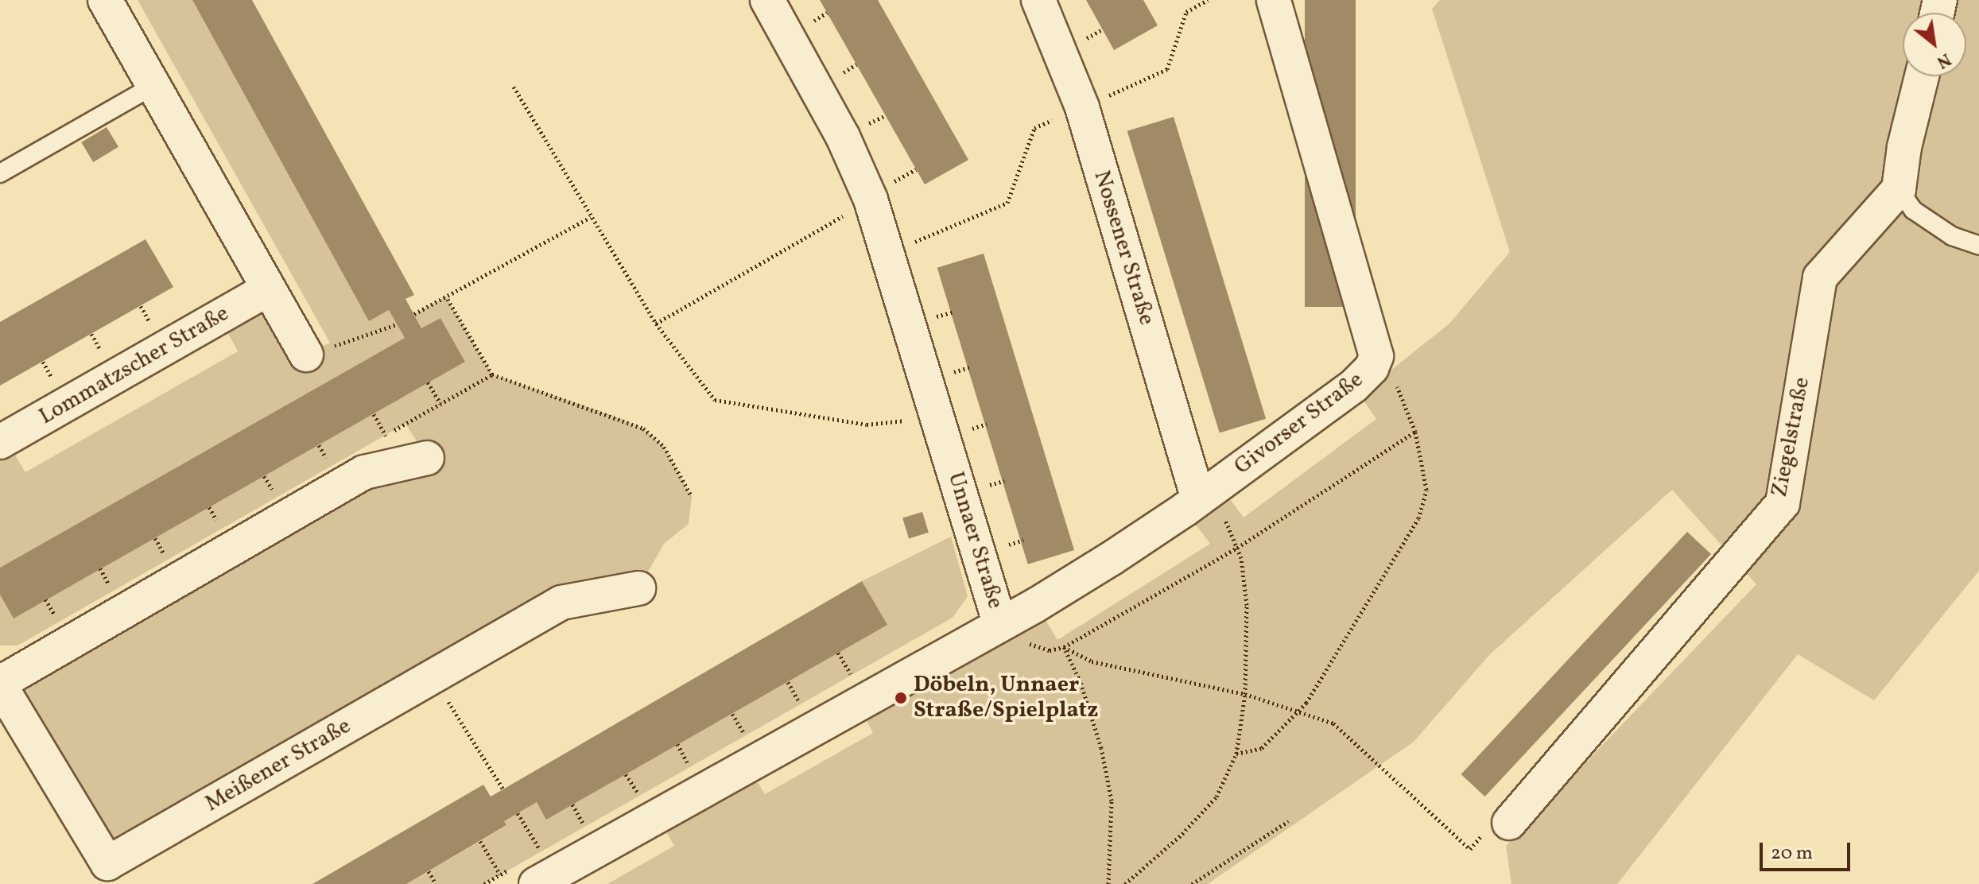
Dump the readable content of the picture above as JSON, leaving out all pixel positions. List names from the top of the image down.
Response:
{
  "streets": {
    "street": [
      "Nossener Straße",
      "Lommatzscher Straße",
      "Givorser Straße",
      "Ziegelstraße",
      "Unnaer Straße",
      "Meißener Straße"
    ]
  },
  "crossings": [
    ["Nossener Straße", "Givorser Straße"],
    ["Givorser Straße", "Unnaer Straße"]
  ],
  "places": ["Döbeln, Unnaer Straße/Spielplatz"],
  "scale_bar": "20 m",
  "north": "bottom right"
}
